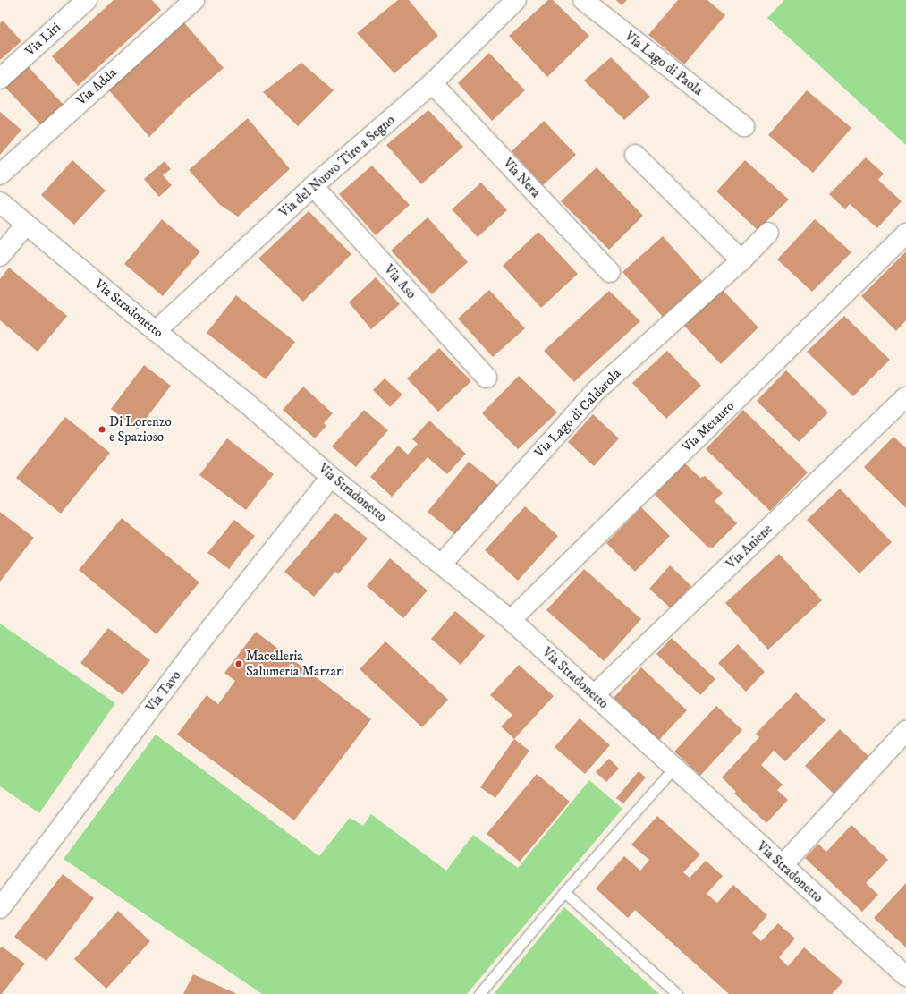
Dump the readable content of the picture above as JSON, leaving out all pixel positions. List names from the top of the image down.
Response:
{
  "streets": {
    "street": [
      "Via Liri",
      "Via Lago di Paola",
      "Via Adda",
      "Via del Nuovo Tiro a Segno",
      "Via Nera",
      "Via Aso",
      "Via Stradonetto",
      "Via Lago di Caldarola",
      "Via Metauro",
      "Via Aniene",
      "Via Tavo"
    ]
  },
  "crossings": [
    ["Via del Nuovo Tiro a Segno", "Via Nera"],
    ["Via del Nuovo Tiro a Segno", "Via Aso"],
    ["Via del Nuovo Tiro a Segno", "Via Stradonetto"],
    ["Via Stradonetto", "Via Lago di Caldarola"],
    ["Via Stradonetto", "Via Metauro"],
    ["Via Stradonetto", "Via Aniene"],
    ["Via Stradonetto", "Via Tavo"]
  ],
  "places": ["Di Lorenzo e Spazioso", "Macelleria Salumeria Marzari"]
}
